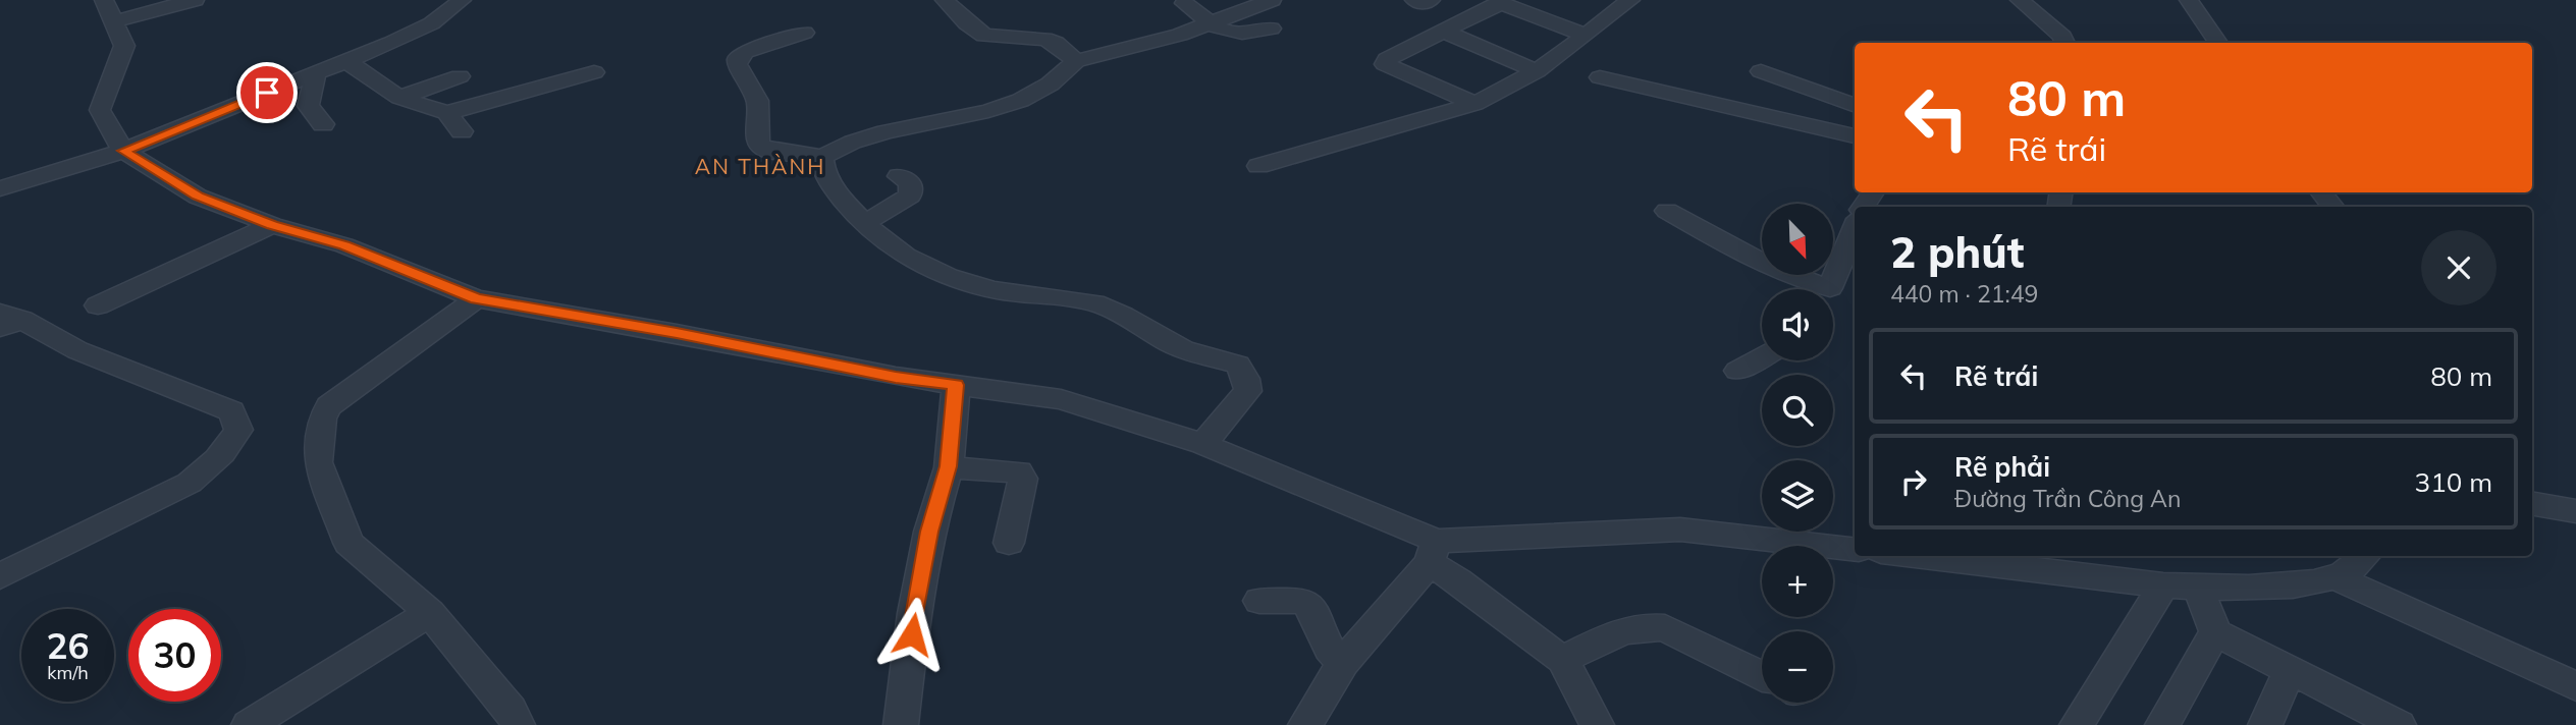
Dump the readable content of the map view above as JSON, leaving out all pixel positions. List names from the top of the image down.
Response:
{
  "districts": ["AN THÀNH"],
  "north": "bottom right",
  "page": {
    "turn": ["80 m", "Rẽ trái"],
    "map_buttons": ["+", "−"],
    "heading": ["2 phút", "440 m · 21:49"],
    "list": [
      {
        "name": "Rẽ trái",
        "value": "80 m"
      },
      {
        "name": "Rẽ phải",
        "note": "Đường Trần Công An",
        "value": "310 m"
      }
    ],
    "speed": "26 km/h",
    "limit": "30"
  }
}
